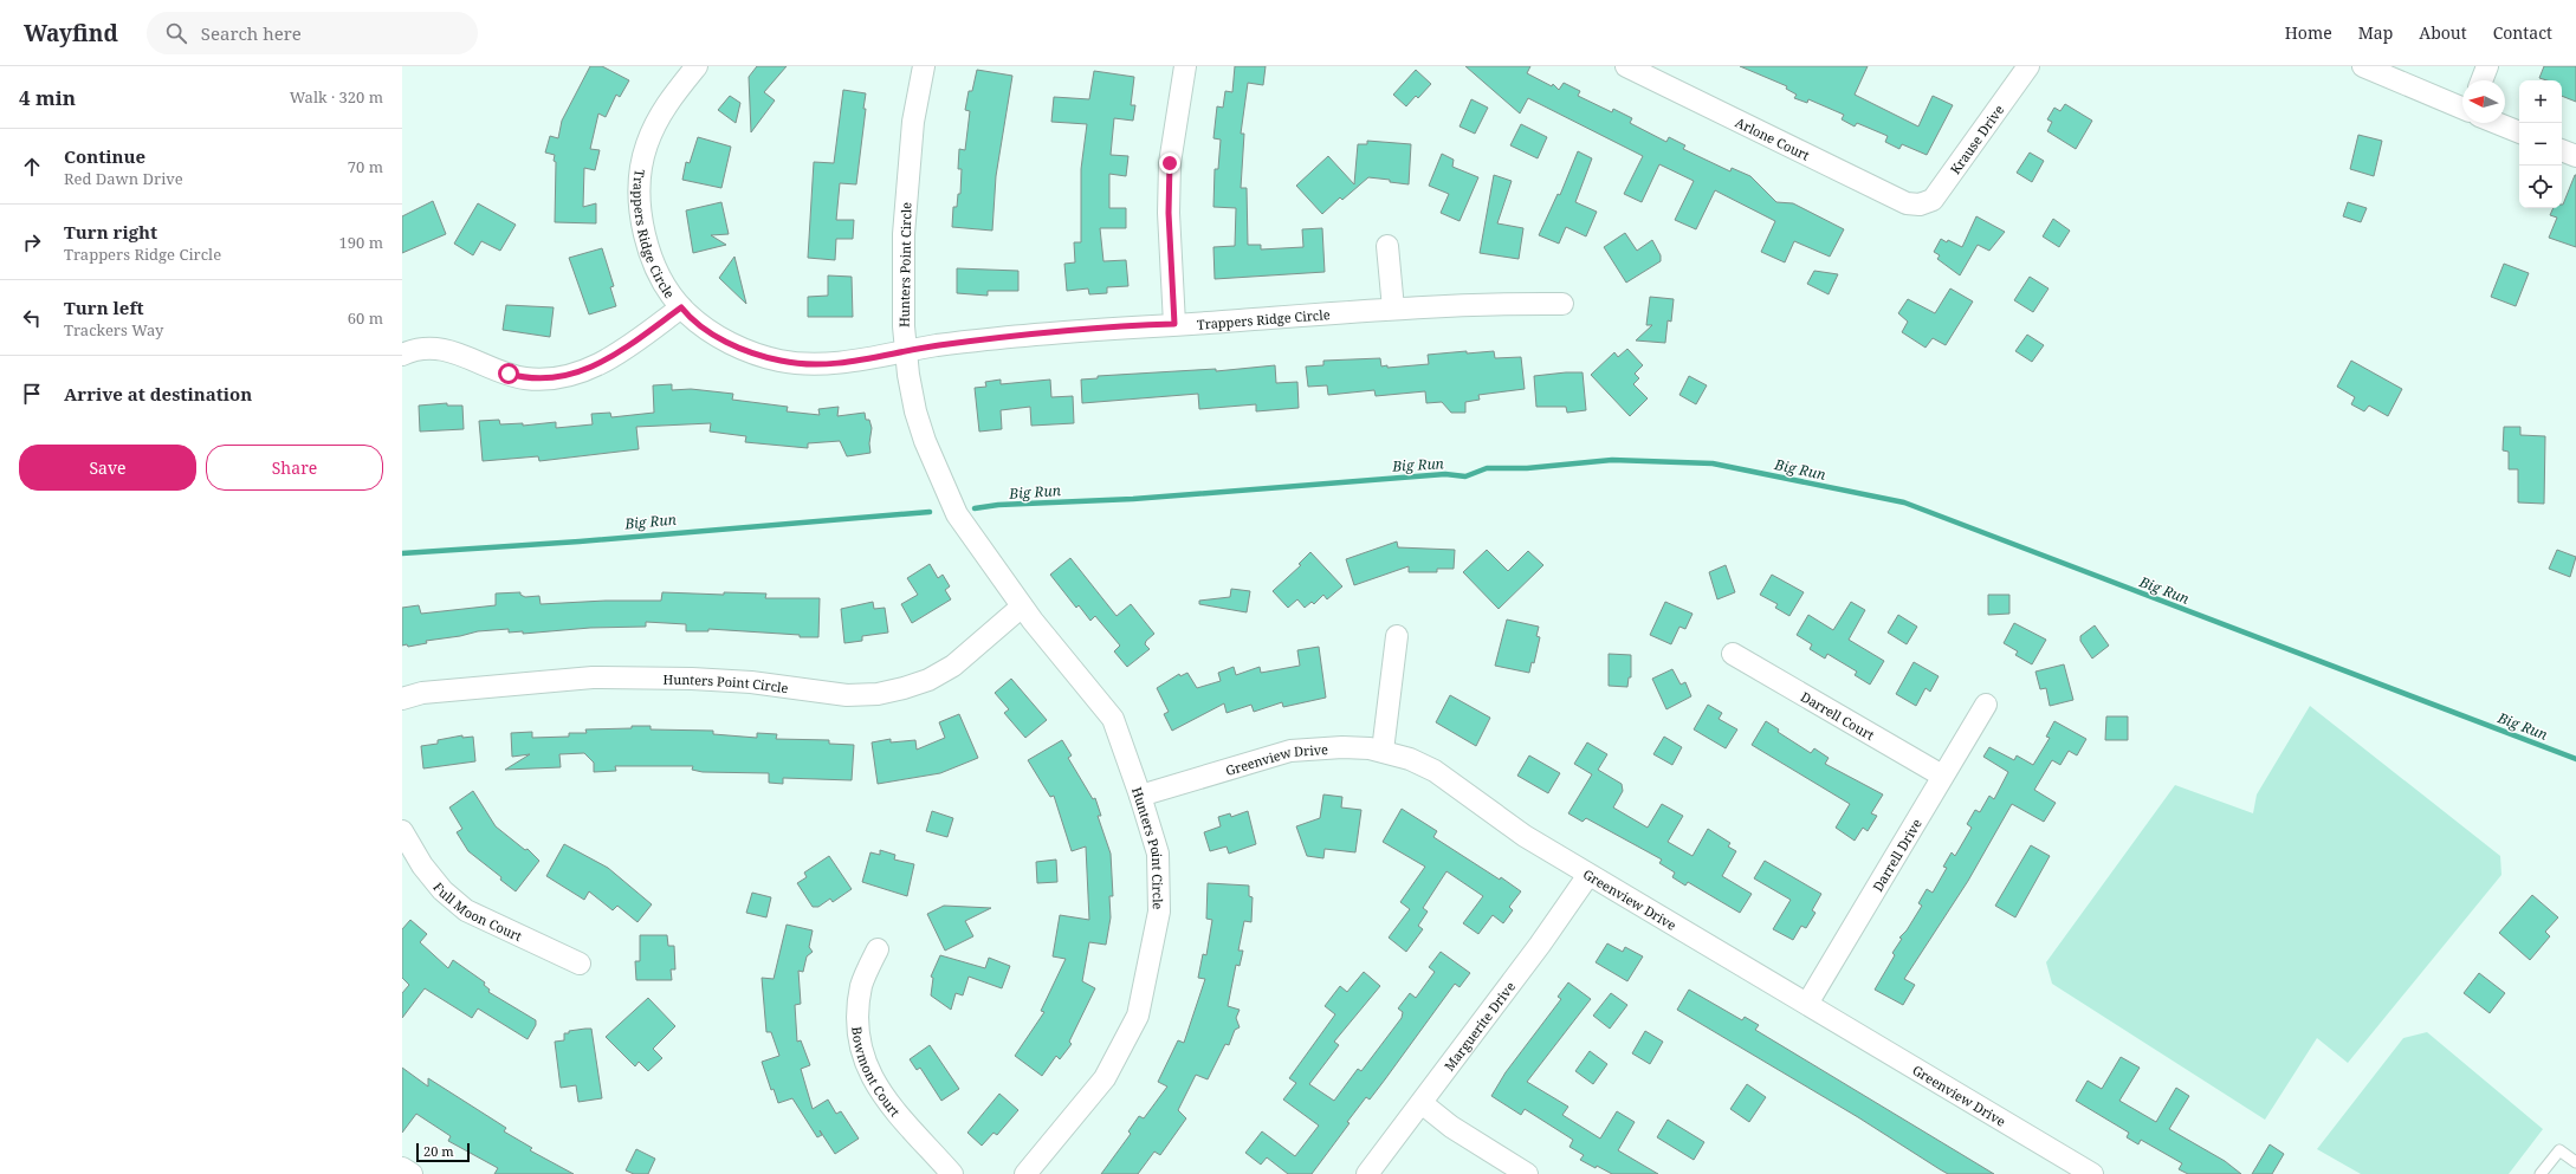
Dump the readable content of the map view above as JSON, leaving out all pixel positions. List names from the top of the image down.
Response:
{
  "streets": {
    "street": [
      "Arlone Court",
      "Krause Drive",
      "Trappers Ridge Circle",
      "Hunters Point Circle",
      "Darrell Court",
      "Greenview Drive",
      "Darrell Drive",
      "Full Moon Court",
      "Marguerite Drive",
      "Bowmont Court"
    ]
  },
  "crossings": [
    ["Arlone Court", "Krause Drive"],
    ["Trappers Ridge Circle", "Hunters Point Circle"],
    ["Hunters Point Circle", "Greenview Drive"],
    ["Darrell Court", "Darrell Drive"],
    ["Greenview Drive", "Darrell Drive"],
    ["Greenview Drive", "Marguerite Drive"]
  ],
  "water": ["Big Run"],
  "scale_bar": "20 m",
  "north": "left",
  "page": {
    "header": "Wayfind",
    "search": "Search here",
    "nav": [
      "Home",
      "Map",
      "About",
      "Contact"
    ],
    "heading": ["4 min", "Walk · 320 m"],
    "map_buttons": ["+", "−"],
    "list": [
      ["Continue", "Red Dawn Drive", "70 m"],
      ["Turn right", "Trappers Ridge Circle", "190 m"],
      ["Turn left", "Trackers Way", "60 m"],
      "Arrive at destination"
    ],
    "buttons": ["Save", "Share"],
    "scale": "20 m"
  }
}
